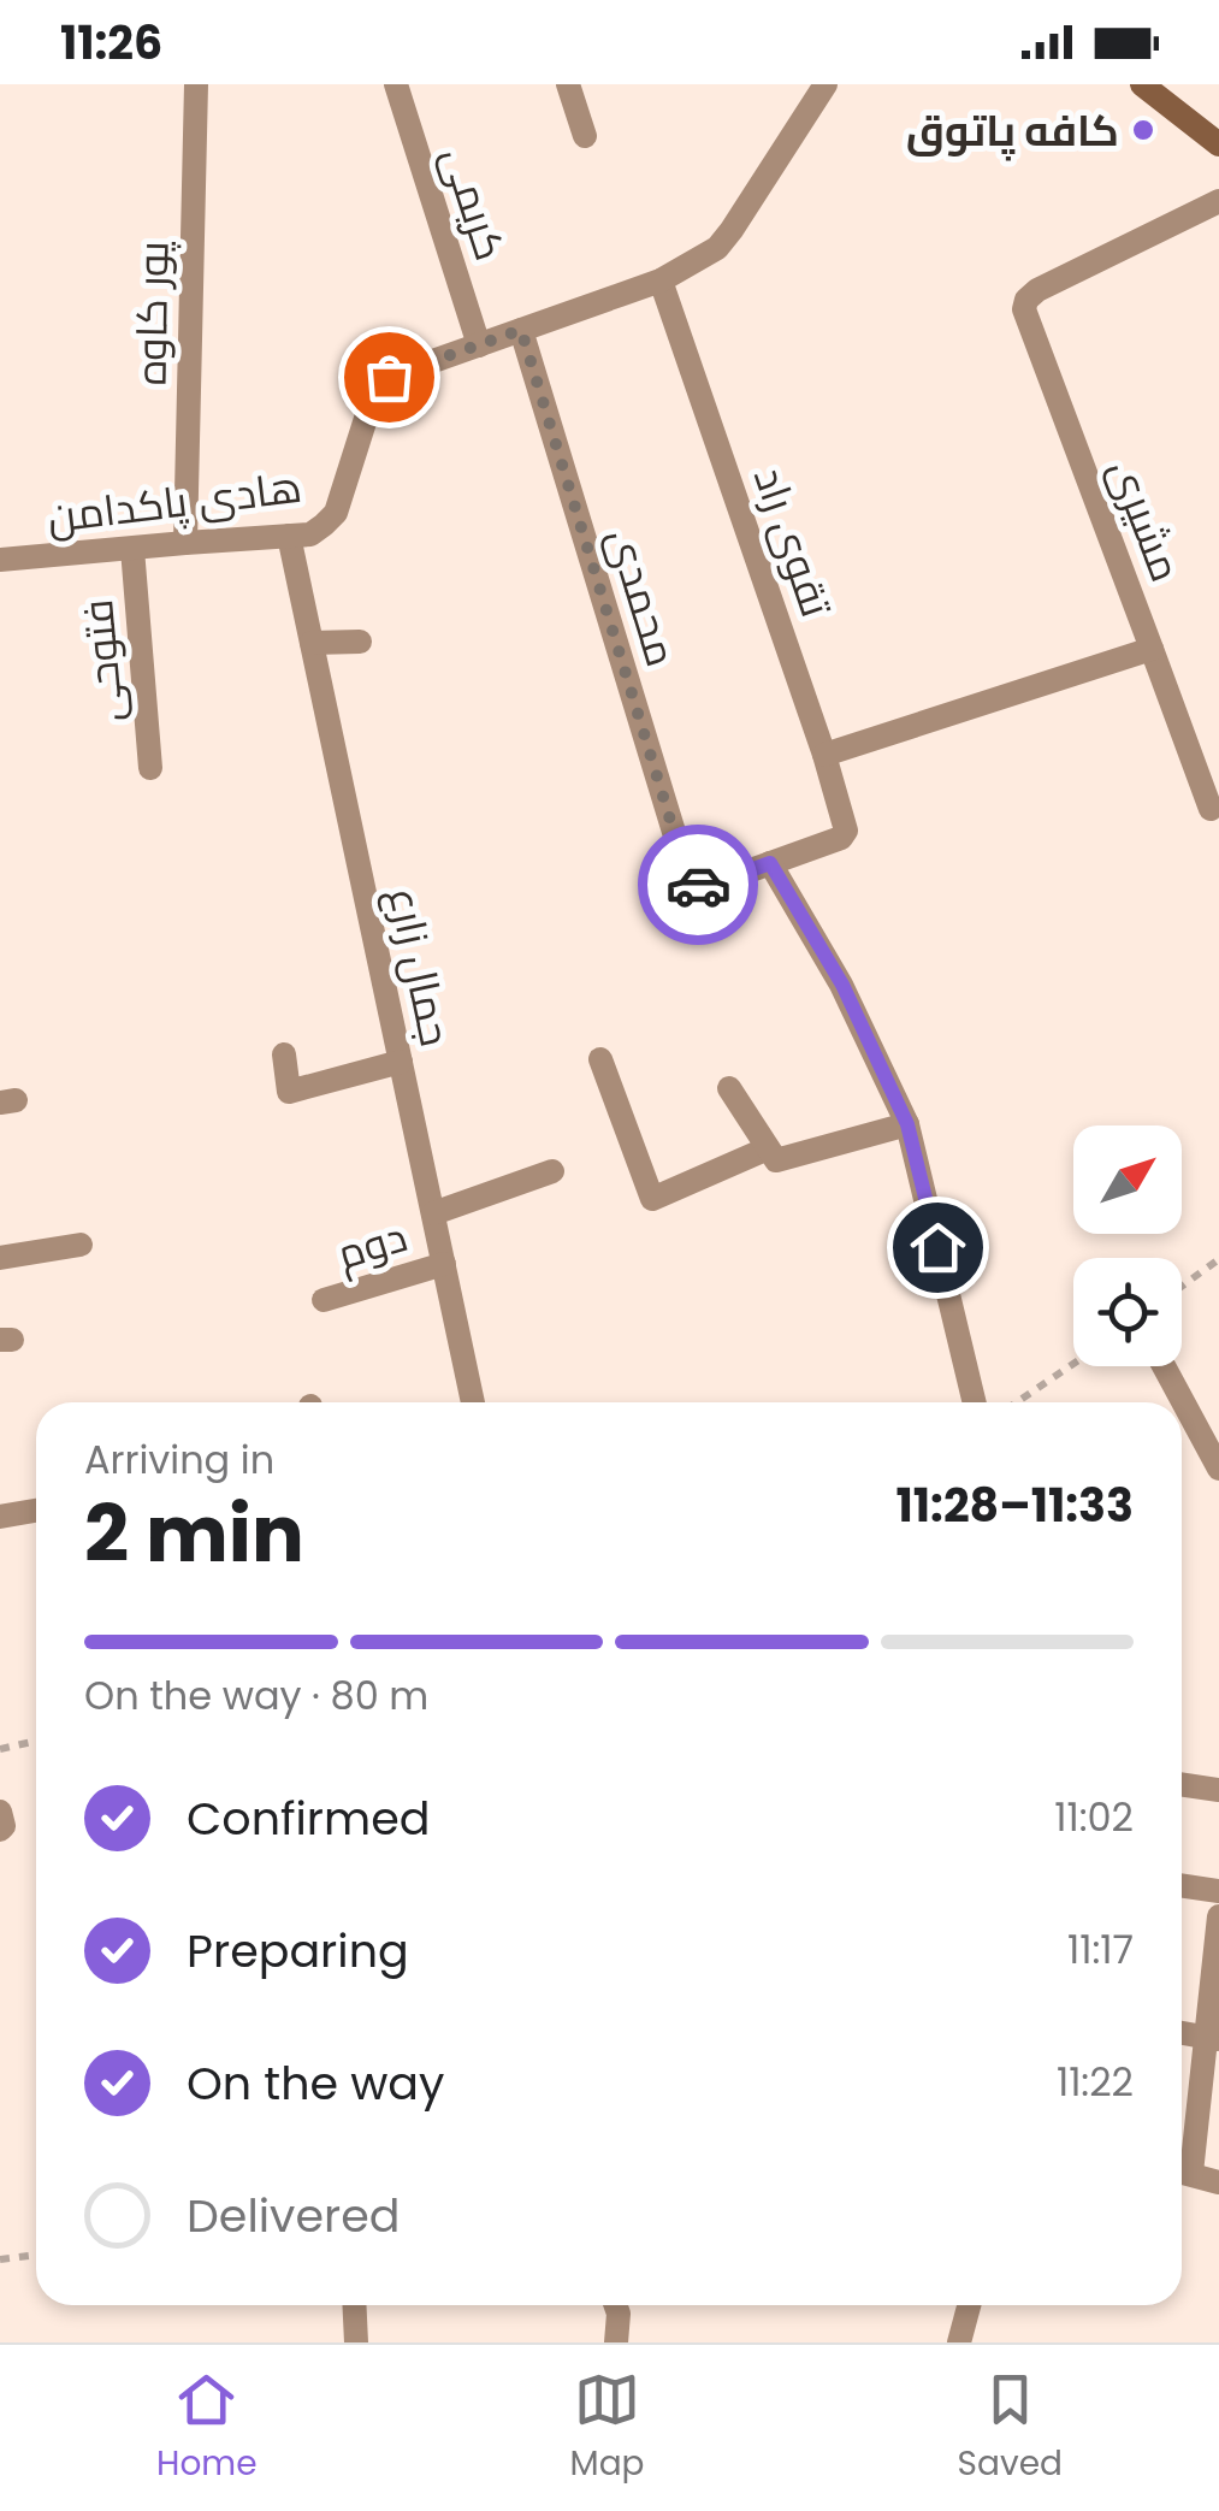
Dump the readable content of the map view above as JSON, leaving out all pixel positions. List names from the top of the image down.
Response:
{
  "streets": {
    "street": [
      "کریمی",
      "پور کاوه",
      "هادی پاکدامن",
      "مشیری",
      "تقوی راد",
      "محمدی",
      "فتوحی",
      "جمال زارع",
      "دوم"
    ]
  },
  "crossings": [
    ["کریمی", "هادی پاکدامن"],
    ["پور کاوه", "هادی پاکدامن"],
    ["هادی پاکدامن", "تقوی راد"],
    ["هادی پاکدامن", "محمدی"],
    ["هادی پاکدامن", "فتوحی"],
    ["هادی پاکدامن", "جمال زارع"],
    ["مشیری", "تقوی راد"],
    ["تقوی راد", "محمدی"],
    ["جمال زارع", "دوم"]
  ],
  "places": ["کافه پاتوق"],
  "north": "top right",
  "page": {
    "status": "11:26",
    "heading": ["2 min", "Arriving in", "11:28–11:33"],
    "bar": "On the way · 80 m",
    "list": [
      ["Confirmed", "11:02"],
      ["Preparing", "11:17"],
      ["On the way", "11:22"],
      "Delivered"
    ],
    "tabs": ["Home", "Map", "Saved"]
  }
}
